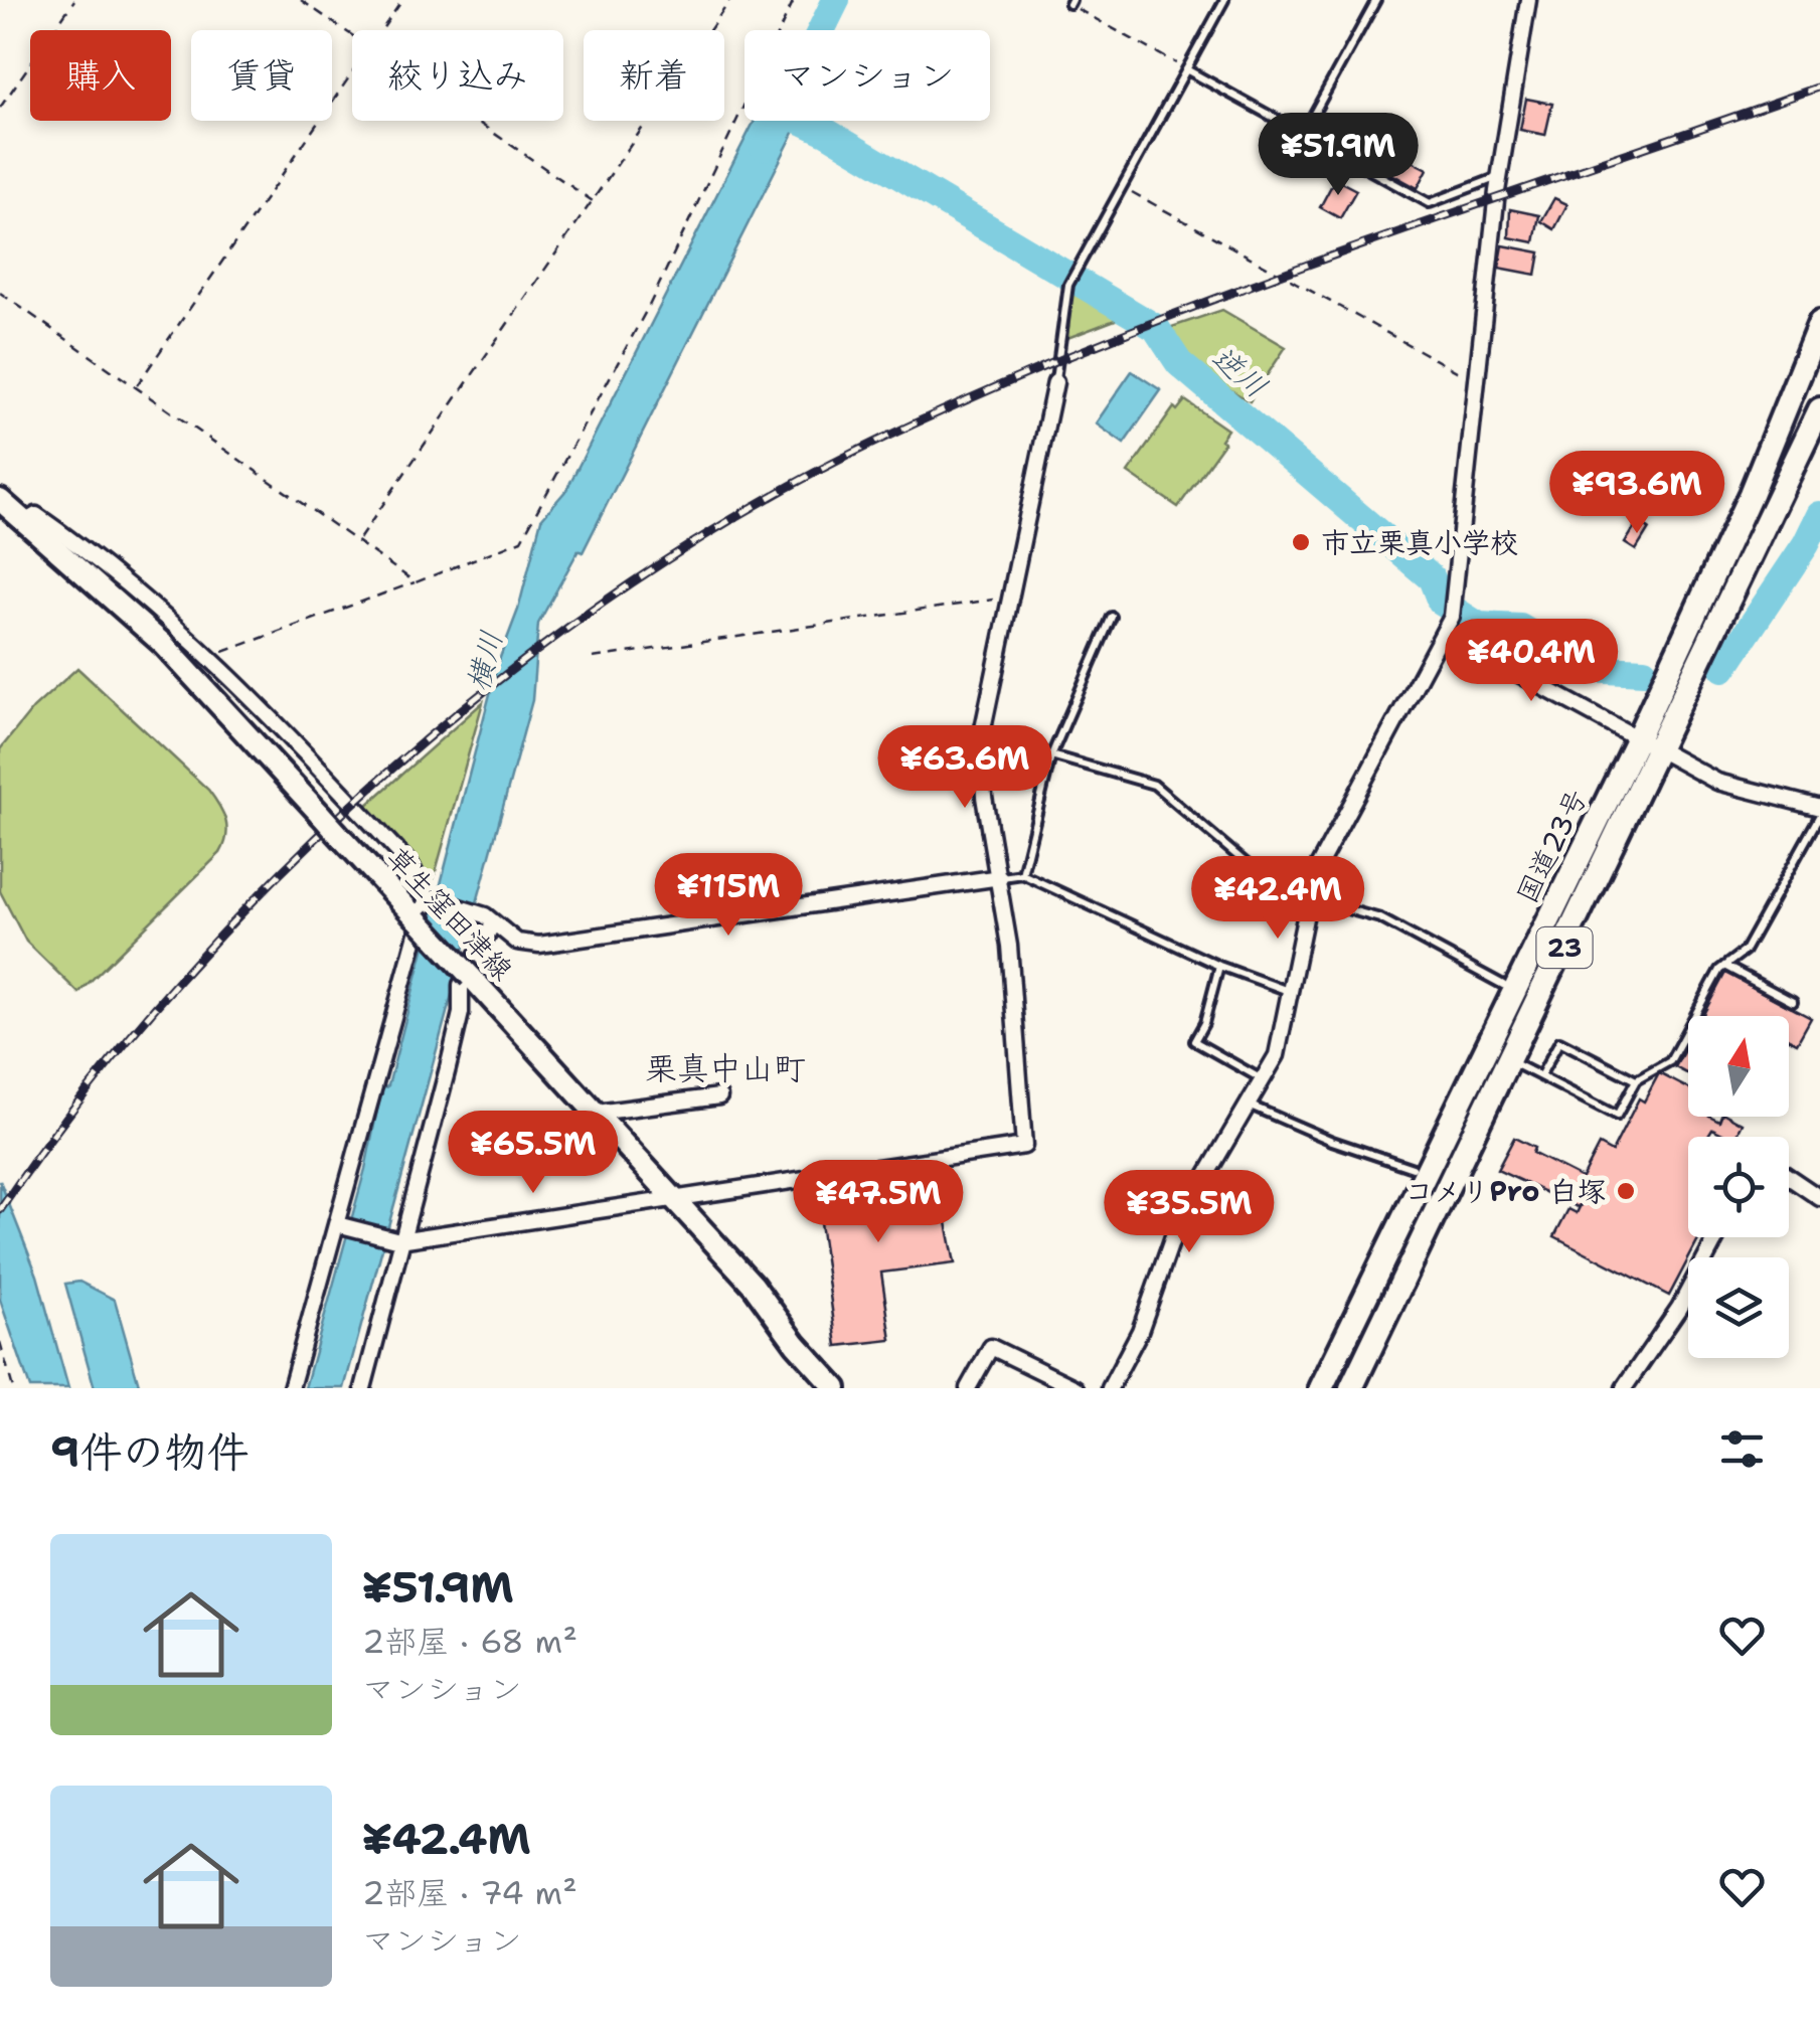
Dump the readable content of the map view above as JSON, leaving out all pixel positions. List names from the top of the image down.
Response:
{
  "streets": {
    "highway": ["国道23号", "23"],
    "main road": ["草生窪田津線"]
  },
  "districts": ["栗真中山町"],
  "water": ["逆川", "横川"],
  "places": ["市立栗真小学校", "コメリPro 白塚"],
  "north": "top",
  "page": {
    "chip": [
      "購入",
      "賃貸",
      "絞り込み",
      "新着",
      "マンション"
    ],
    "price": [
      "¥51.9M",
      "¥93.6M",
      "¥40.4M",
      "¥63.6M",
      "¥115M",
      "¥42.4M",
      "¥65.5M",
      "¥47.5M",
      "¥35.5M"
    ],
    "heading": "9件の物件",
    "list": [
      {
        "name": "¥51.9M",
        "note": "2部屋 · 68 m² · マンション"
      },
      {
        "name": "¥42.4M",
        "note": "2部屋 · 74 m² · マンション"
      }
    ]
  }
}
